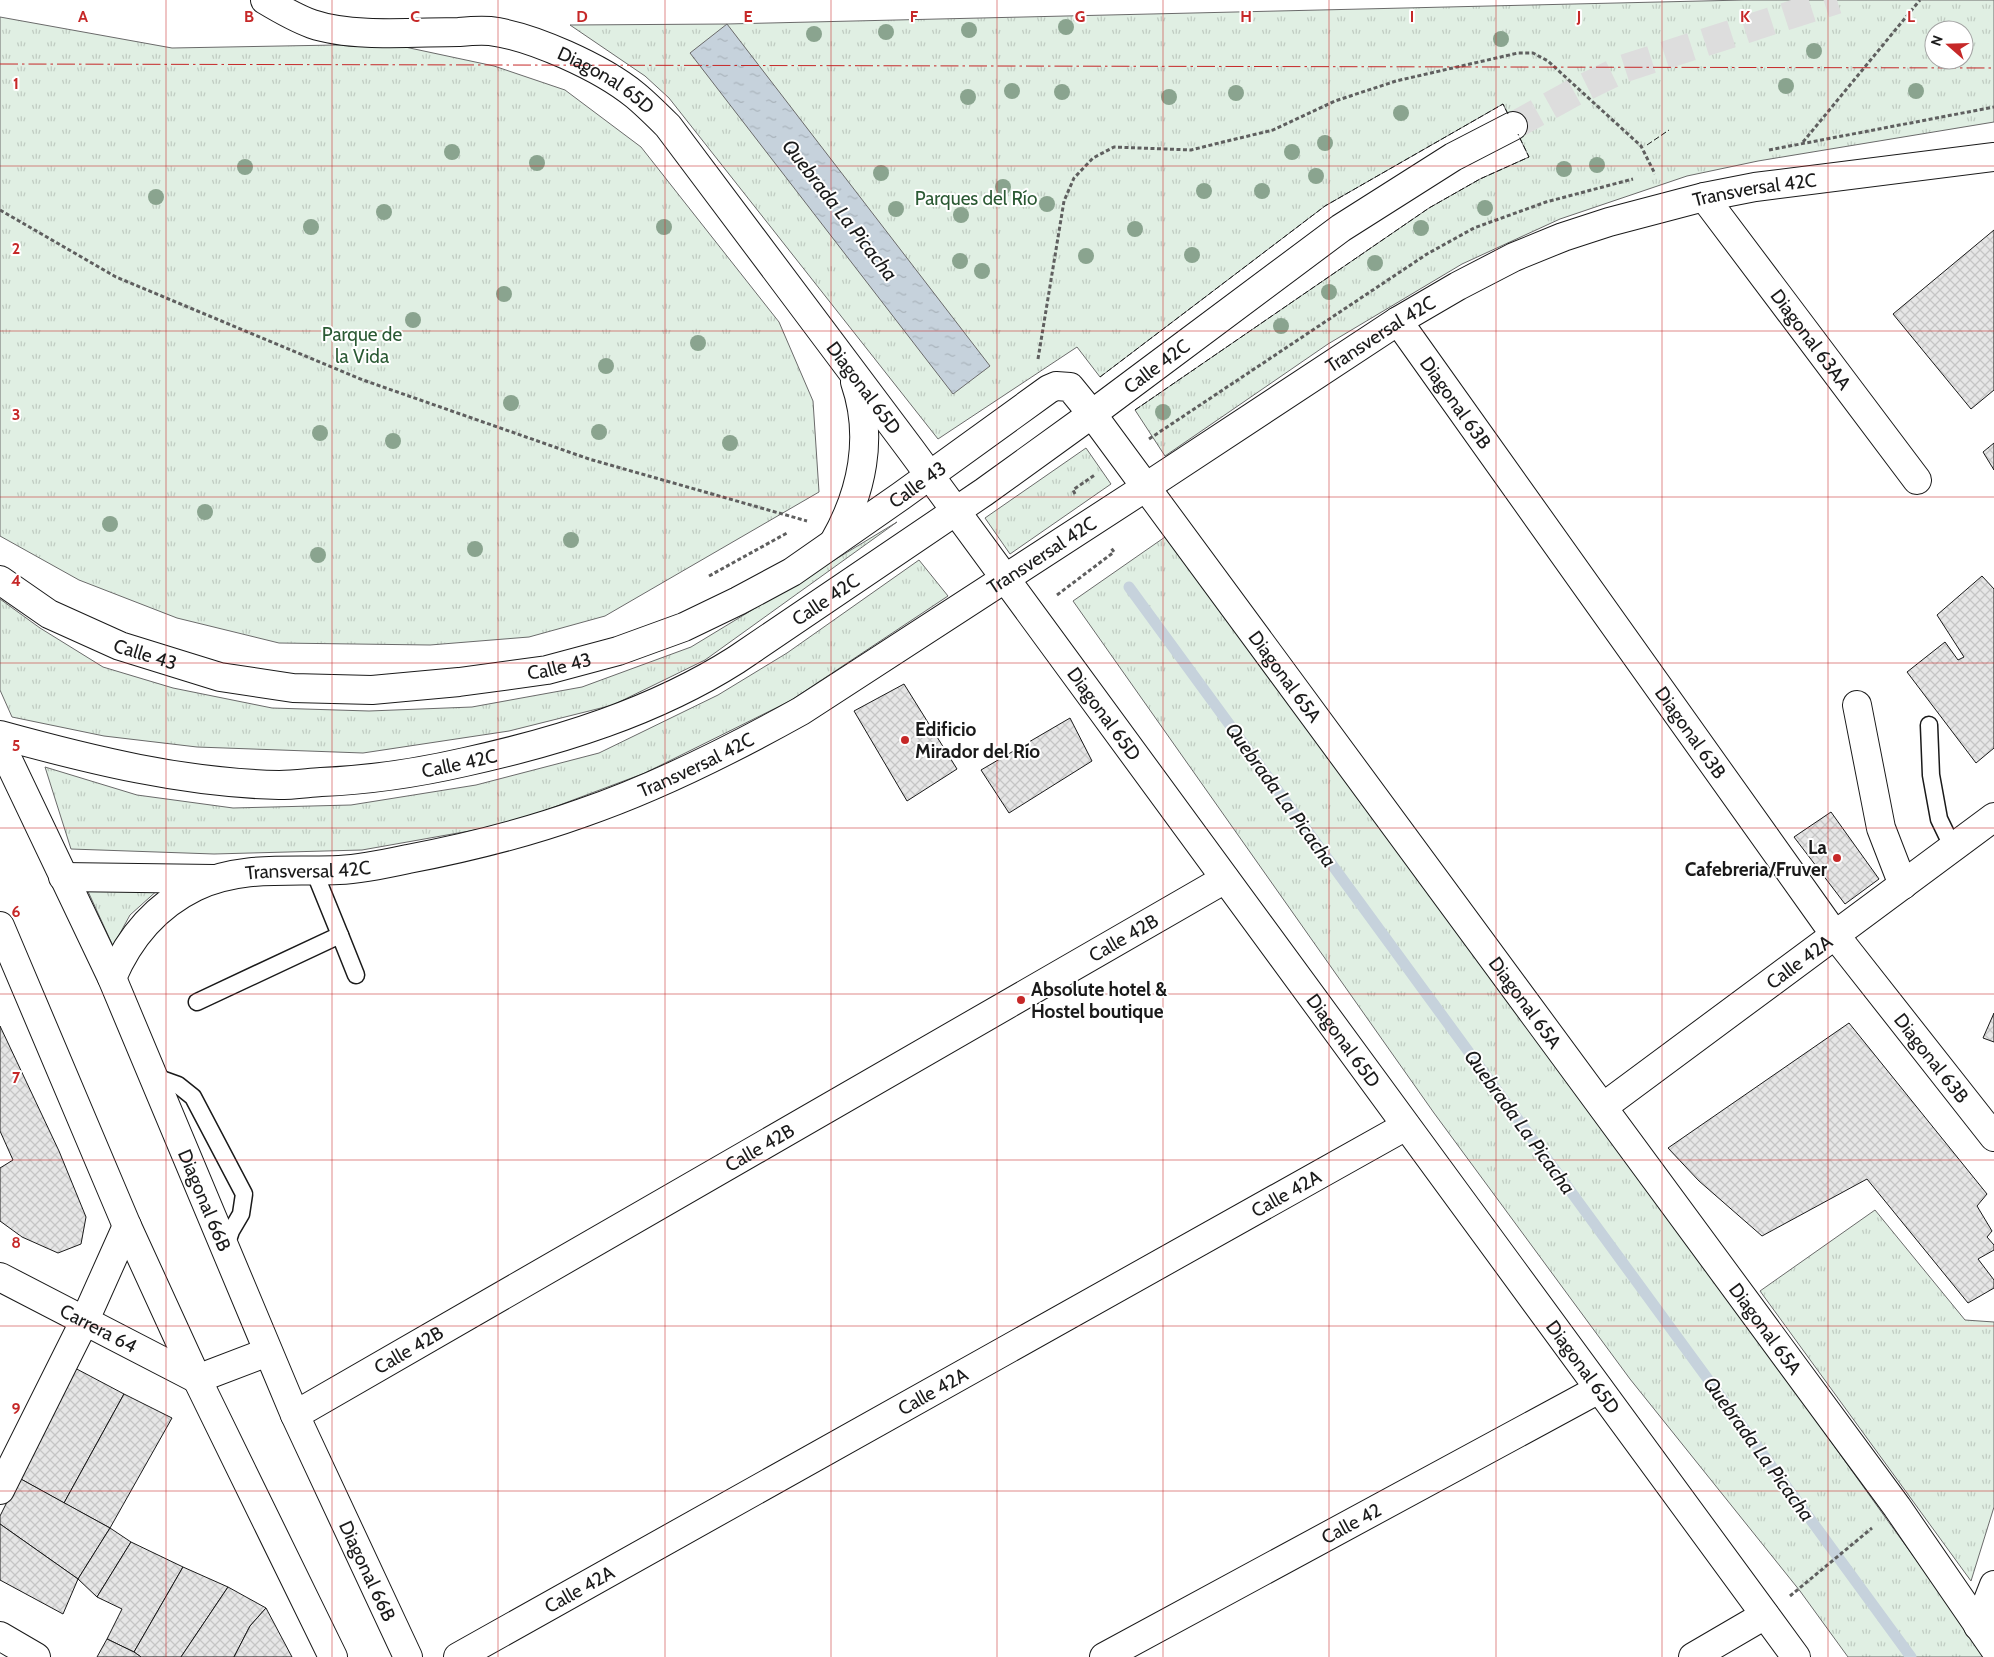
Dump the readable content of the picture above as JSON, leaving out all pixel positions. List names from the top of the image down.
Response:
{
  "streets": {
    "street": [
      "Diagonal 65D",
      "Transversal 42C",
      "Diagonal 63AA",
      "Calle 42C",
      "Diagonal 63B",
      "Calle 43",
      "Diagonal 65A",
      "Calle 42B",
      "Calle 42A",
      "Diagonal 66B",
      "Carrera 64",
      "Calle 42"
    ]
  },
  "crossings": [
    ["Diagonal 65D", "Transversal 42C"],
    ["Diagonal 65D", "Calle 42C"],
    ["Diagonal 65D", "Calle 43"],
    ["Diagonal 65D", "Calle 42B"],
    ["Diagonal 65D", "Calle 42A"],
    ["Diagonal 65D", "Calle 42"],
    ["Transversal 42C", "Diagonal 63AA"],
    ["Transversal 42C", "Diagonal 63B"],
    ["Transversal 42C", "Diagonal 65A"],
    ["Transversal 42C", "Diagonal 66B"],
    ["Calle 42C", "Diagonal 65A"],
    ["Diagonal 63B", "Calle 42A"],
    ["Calle 43", "Diagonal 65A"],
    ["Diagonal 65A", "Calle 42A"],
    ["Calle 42B", "Diagonal 66B"]
  ],
  "water": ["Quebrada La Picacha"],
  "parks": ["Parques del Río", "Parque de la Vida"],
  "places": ["Edificio Mirador del Río", "La Cafebreria/Fruver", "Absolute hotel & Hostel boutique"],
  "north": "left",
  "grid": {
    "columns": [
      "A",
      "B",
      "C",
      "D",
      "E",
      "F",
      "G",
      "H",
      "I",
      "J",
      "K",
      "L"
    ],
    "rows": [
      "1",
      "2",
      "3",
      "4",
      "5",
      "6",
      "7",
      "8",
      "9"
    ]
  }
}
